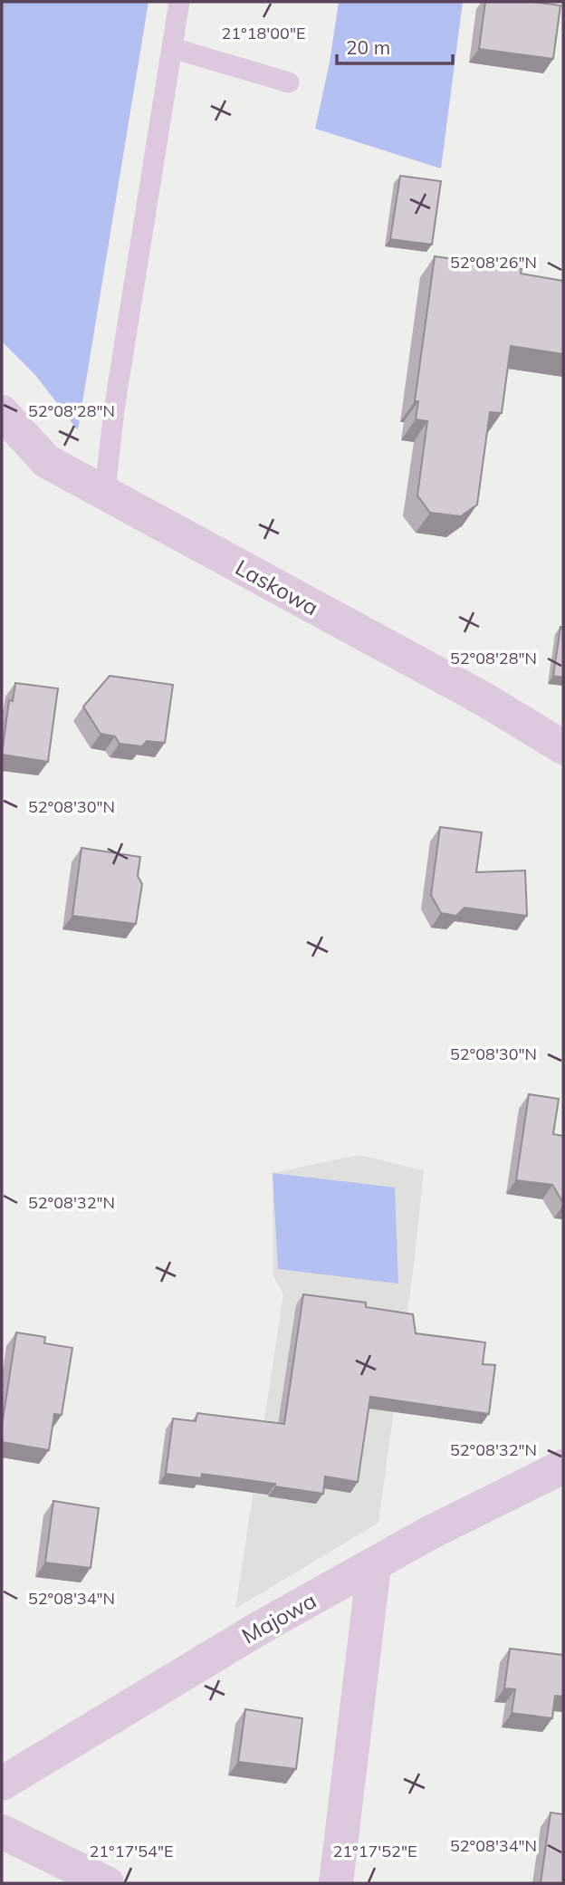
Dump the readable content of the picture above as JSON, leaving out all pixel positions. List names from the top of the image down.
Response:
{
  "streets": {
    "street": ["Laskowa", "Majowa"]
  },
  "scale_bar": "20 m",
  "coordinates": [
    "21°18'00\"E",
    "52°08'26\"N",
    "52°08'28\"N",
    "52°08'30\"N",
    "52°08'32\"N",
    "52°08'34\"N",
    "21°17'54\"E",
    "21°17'52\"E"
  ]
}
